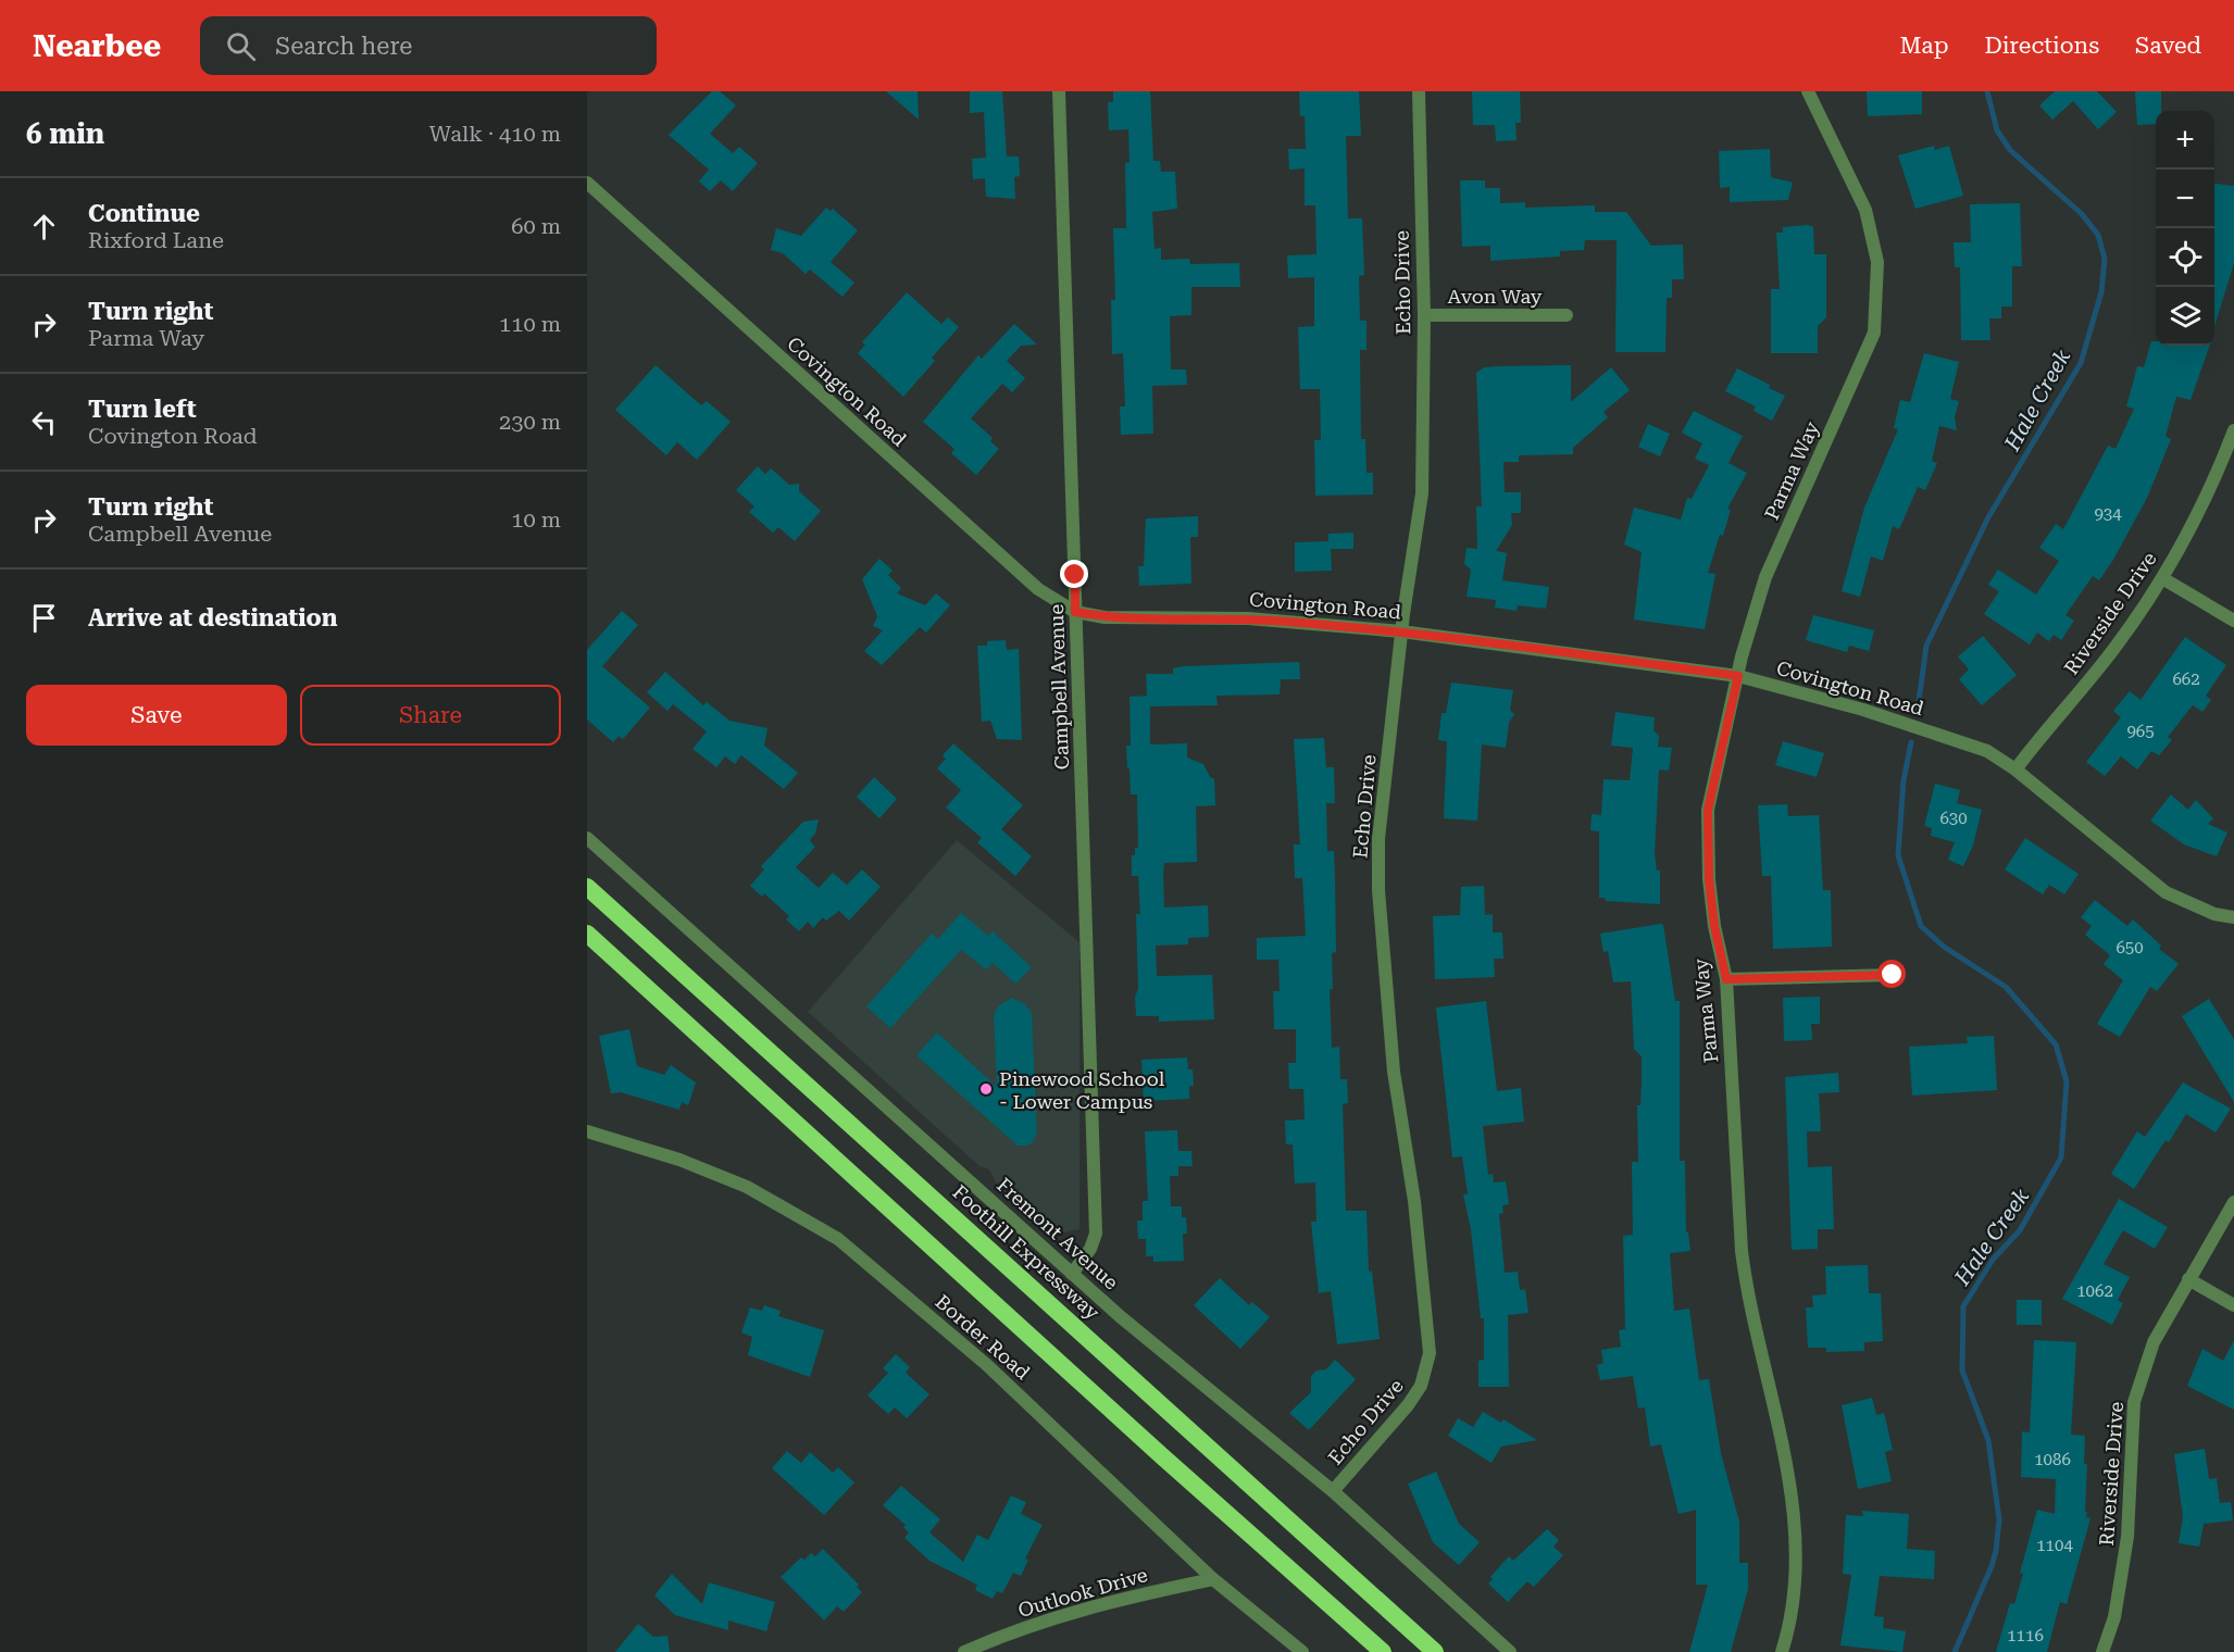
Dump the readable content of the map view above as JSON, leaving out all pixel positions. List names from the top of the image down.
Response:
{
  "streets": {
    "highway": ["Foothill Expressway"],
    "street": [
      "Echo Drive",
      "Avon Way",
      "Covington Road",
      "Parma Way",
      "Riverside Drive",
      "Campbell Avenue",
      "Fremont Avenue",
      "Border Road",
      "Outlook Drive"
    ]
  },
  "crossings": [
    ["Echo Drive", "Avon Way"],
    ["Echo Drive", "Covington Road"],
    ["Echo Drive", "Fremont Avenue"],
    ["Covington Road", "Parma Way"],
    ["Covington Road", "Riverside Drive"],
    ["Covington Road", "Campbell Avenue"],
    ["Campbell Avenue", "Fremont Avenue"],
    ["Border Road", "Outlook Drive"]
  ],
  "water": ["Hale Creek"],
  "places": ["Pinewood School - Lower Campus"],
  "house_numbers": [
    "934",
    "662",
    "965",
    "630",
    "650",
    "1062",
    "1086",
    "1104",
    "1116"
  ],
  "page": {
    "header": "Nearbee",
    "search": "Search here",
    "nav": ["Map", "Directions", "Saved"],
    "heading": ["6 min", "Walk · 410 m"],
    "map_buttons": ["+", "−"],
    "list": [
      ["Continue", "Rixford Lane", "60 m"],
      ["Turn right", "Parma Way", "110 m"],
      ["Turn left", "Covington Road", "230 m"],
      ["Turn right", "Campbell Avenue", "10 m"],
      "Arrive at destination"
    ],
    "buttons": ["Save", "Share"]
  }
}
